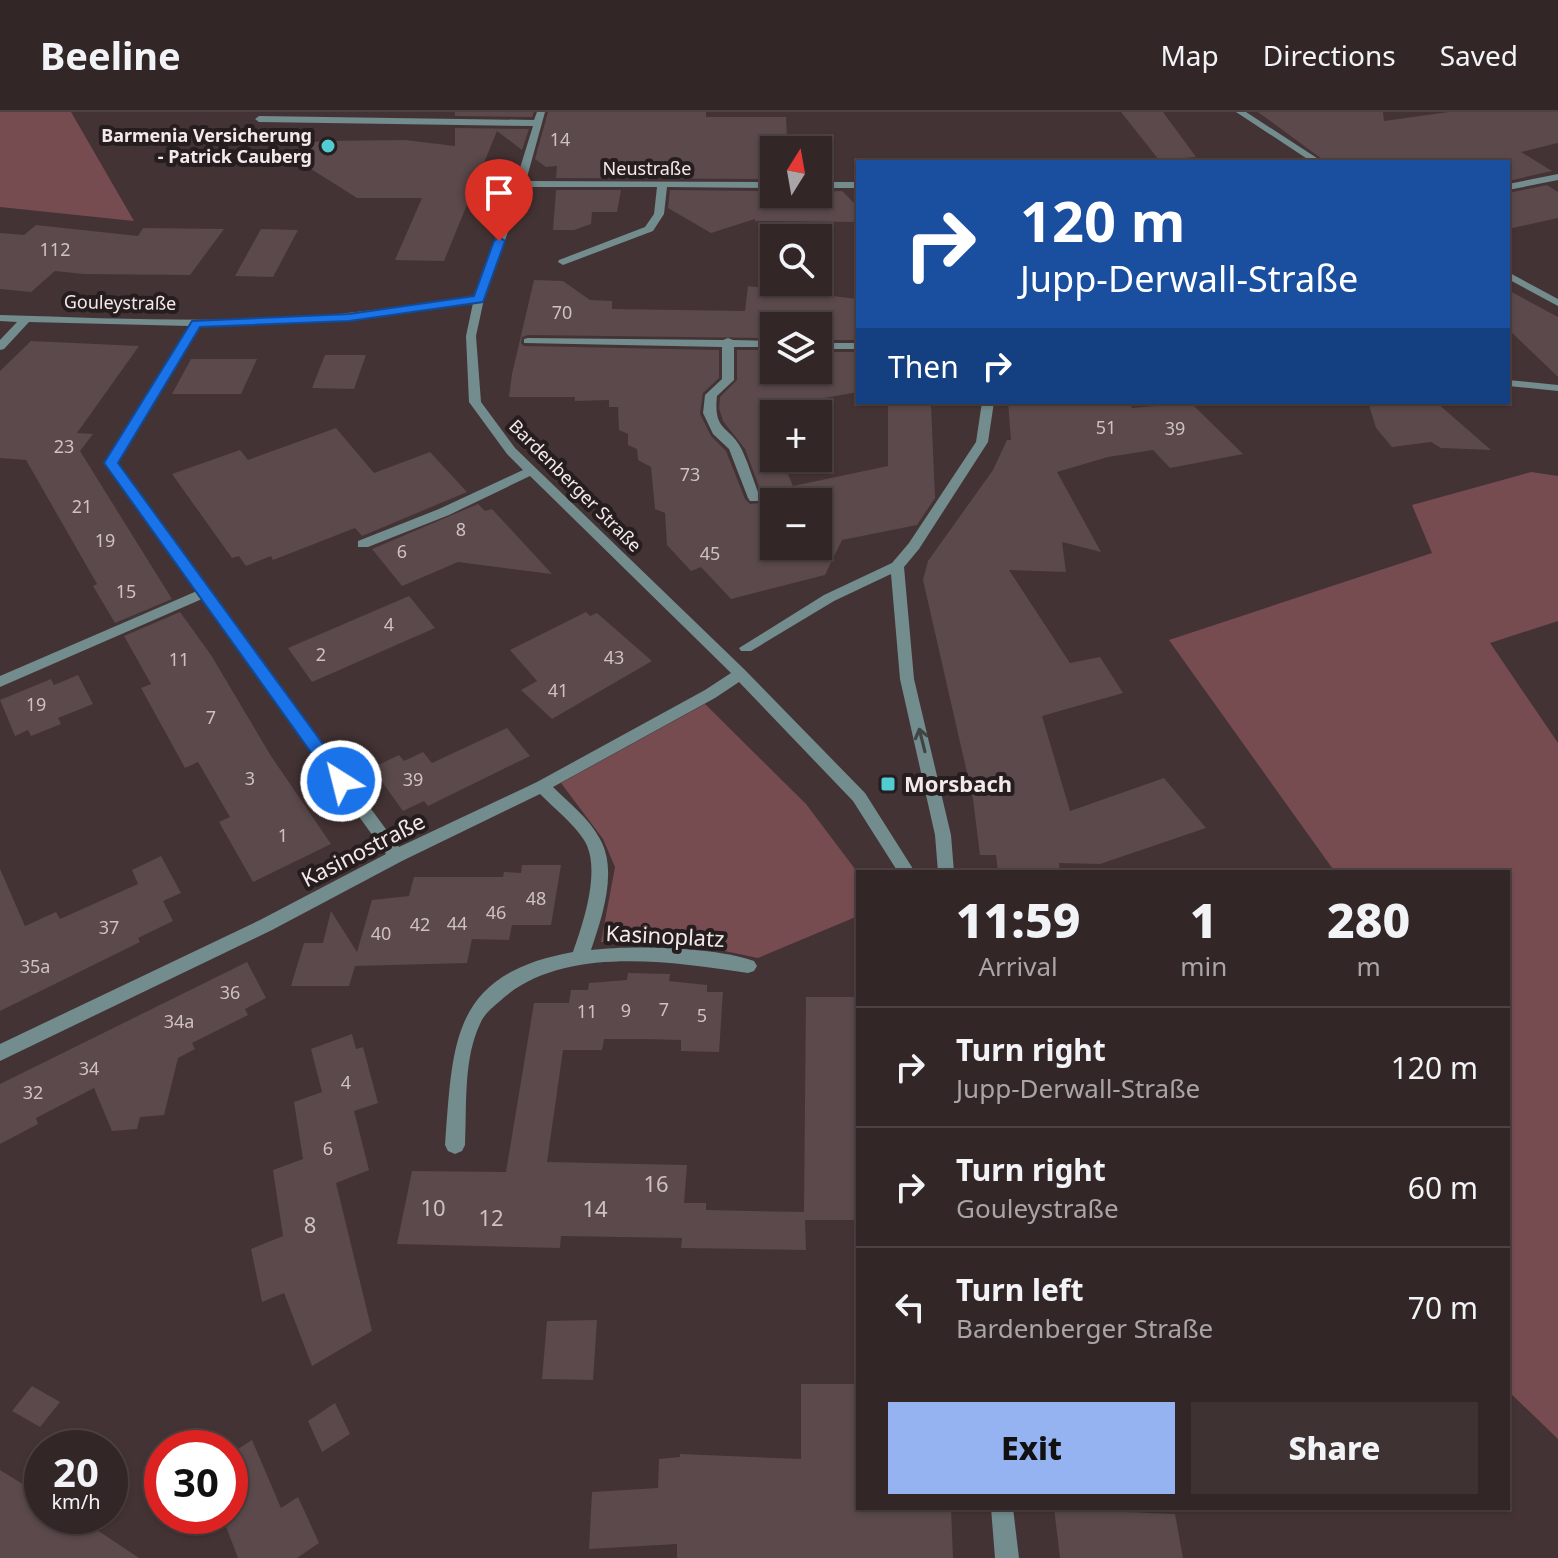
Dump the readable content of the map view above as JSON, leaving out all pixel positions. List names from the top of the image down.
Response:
{
  "streets": {
    "street": [
      "Neustraße",
      "Gouleystraße",
      "Bardenberger Straße",
      "Kasinostraße",
      "Kasinoplatz"
    ]
  },
  "crossings": [
    ["Neustraße", "Bardenberger Straße"],
    ["Gouleystraße", "Bardenberger Straße"],
    ["Bardenberger Straße", "Kasinostraße"],
    ["Kasinostraße", "Kasinoplatz"]
  ],
  "places": {
    "other": ["Barmenia Versicherung - Patrick Cauberg"],
    "transit": ["Morsbach"]
  },
  "house_numbers": [
    "14",
    "112",
    "70",
    "51",
    "39",
    "23",
    "73",
    "21",
    "8",
    "19",
    "6",
    "45",
    "15",
    "4",
    "2",
    "43",
    "11",
    "41",
    "19",
    "7",
    "3",
    "39",
    "1",
    "48",
    "46",
    "44",
    "42",
    "37",
    "40",
    "35a",
    "36",
    "7",
    "9",
    "11",
    "5",
    "34a",
    "34",
    "4",
    "32",
    "6",
    "16",
    "10",
    "14",
    "12",
    "8"
  ],
  "north": "top",
  "page": {
    "header": "Beeline",
    "nav": ["Map", "Directions", "Saved"],
    "map_buttons": ["+", "−"],
    "turn": ["120 m", "Jupp-Derwall-Straße"],
    "then": "Then",
    "eta": [
      "11:59",
      "Arrival",
      "1",
      "min",
      "280",
      "m"
    ],
    "list": [
      {
        "name": "Turn right",
        "note": "Jupp-Derwall-Straße",
        "value": "120 m"
      },
      {
        "name": "Turn right",
        "note": "Gouleystraße",
        "value": "60 m"
      },
      {
        "name": "Turn left",
        "note": "Bardenberger Straße",
        "value": "70 m"
      }
    ],
    "buttons": ["Exit", "Share"],
    "speed": "20 km/h",
    "limit": "30"
  }
}
